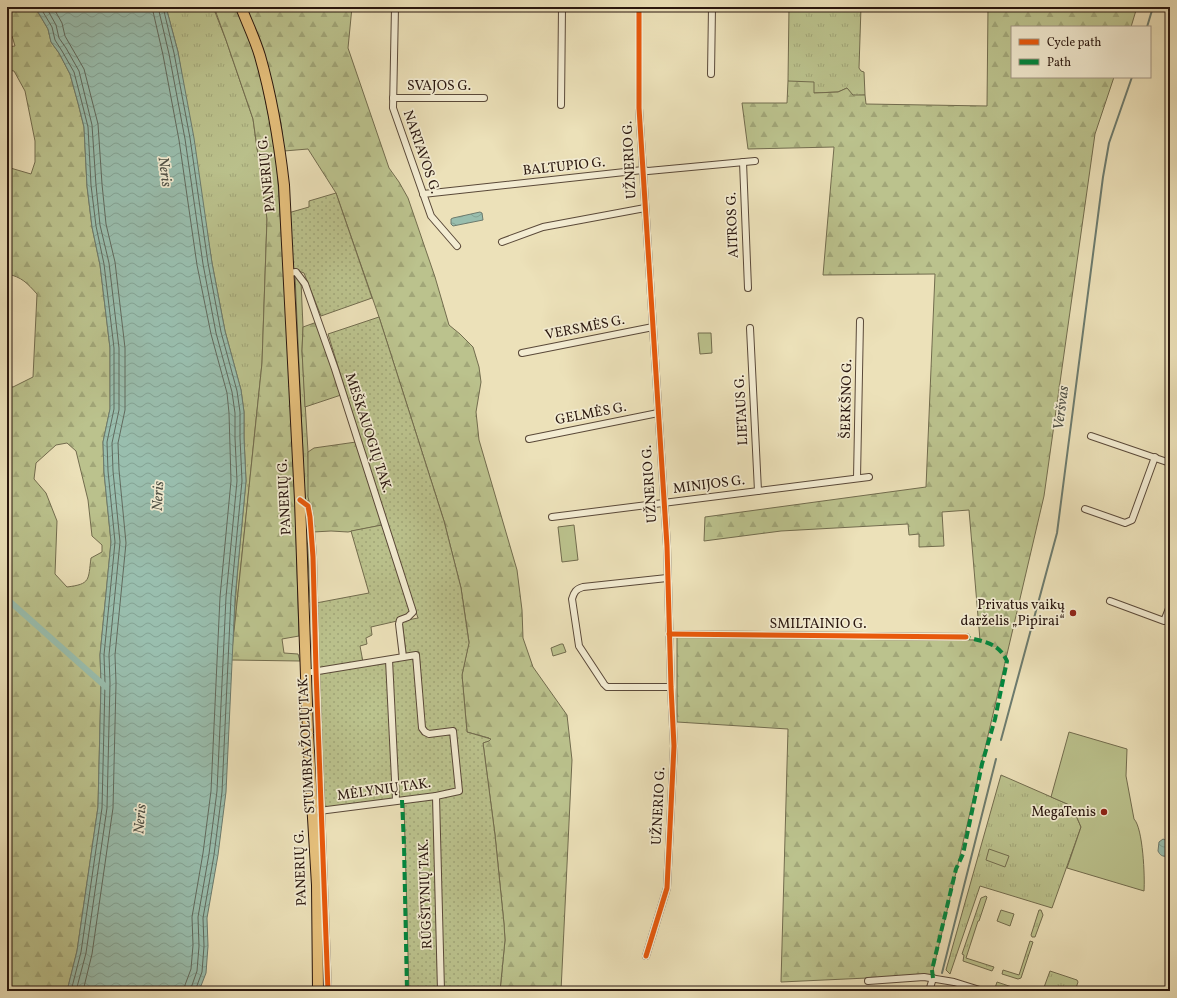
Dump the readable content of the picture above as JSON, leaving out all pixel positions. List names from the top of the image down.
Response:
{
  "streets": {
    "main road": ["PANERIŲ G."],
    "street": [
      "SVAJOS G.",
      "NARTAVOS G.",
      "UŽNERIO G.",
      "BALTUPIO G.",
      "AITROS G.",
      "VERSMĖS G.",
      "ŠERKŠNO G.",
      "LIETAUS G.",
      "GELMĖS G.",
      "MEŠKAUOGIŲ TAK.",
      "MINIJOS G.",
      "SMILTAINIO G.",
      "STUMBRAŽOLIŲ TAK.",
      "MĖLYNIŲ TAK.",
      "RŪGŠTYNIŲ TAK."
    ]
  },
  "crossings": [
    ["SVAJOS G.", "NARTAVOS G."],
    ["NARTAVOS G.", "BALTUPIO G."],
    ["UŽNERIO G.", "BALTUPIO G."],
    ["UŽNERIO G.", "VERSMĖS G."],
    ["UŽNERIO G.", "GELMĖS G."],
    ["UŽNERIO G.", "MINIJOS G."],
    ["UŽNERIO G.", "SMILTAINIO G."],
    ["BALTUPIO G.", "AITROS G."],
    ["PANERIŲ G.", "MEŠKAUOGIŲ TAK."],
    ["PANERIŲ G.", "STUMBRAŽOLIŲ TAK."],
    ["PANERIŲ G.", "MĖLYNIŲ TAK."],
    ["ŠERKŠNO G.", "MINIJOS G."],
    ["LIETAUS G.", "MINIJOS G."],
    ["MEŠKAUOGIŲ TAK.", "MĖLYNIŲ TAK."],
    ["STUMBRAŽOLIŲ TAK.", "MĖLYNIŲ TAK."],
    ["MĖLYNIŲ TAK.", "RŪGŠTYNIŲ TAK."]
  ],
  "water": ["Neris", "Veršvas"],
  "places": ["Privatus vaikų darželis „Pipirai“", "MegaTenis"],
  "legend": ["Cycle path", "Path"]
}
